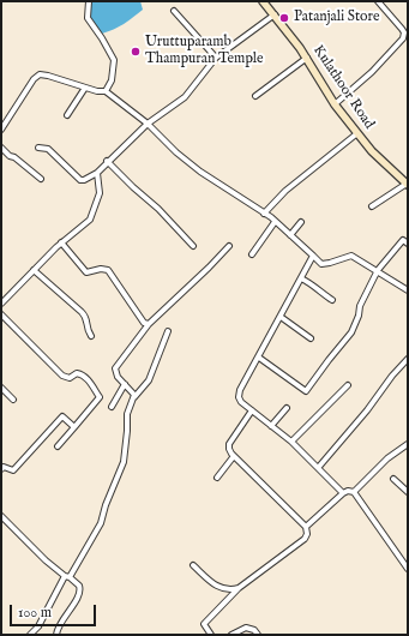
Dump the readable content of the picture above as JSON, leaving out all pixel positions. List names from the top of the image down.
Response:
{
  "streets": {
    "main road": ["Kulathoor Road"]
  },
  "places": ["Patanjali Store", "Uruttuparamb Thampuran Temple"],
  "scale_bar": "100 m"
}
